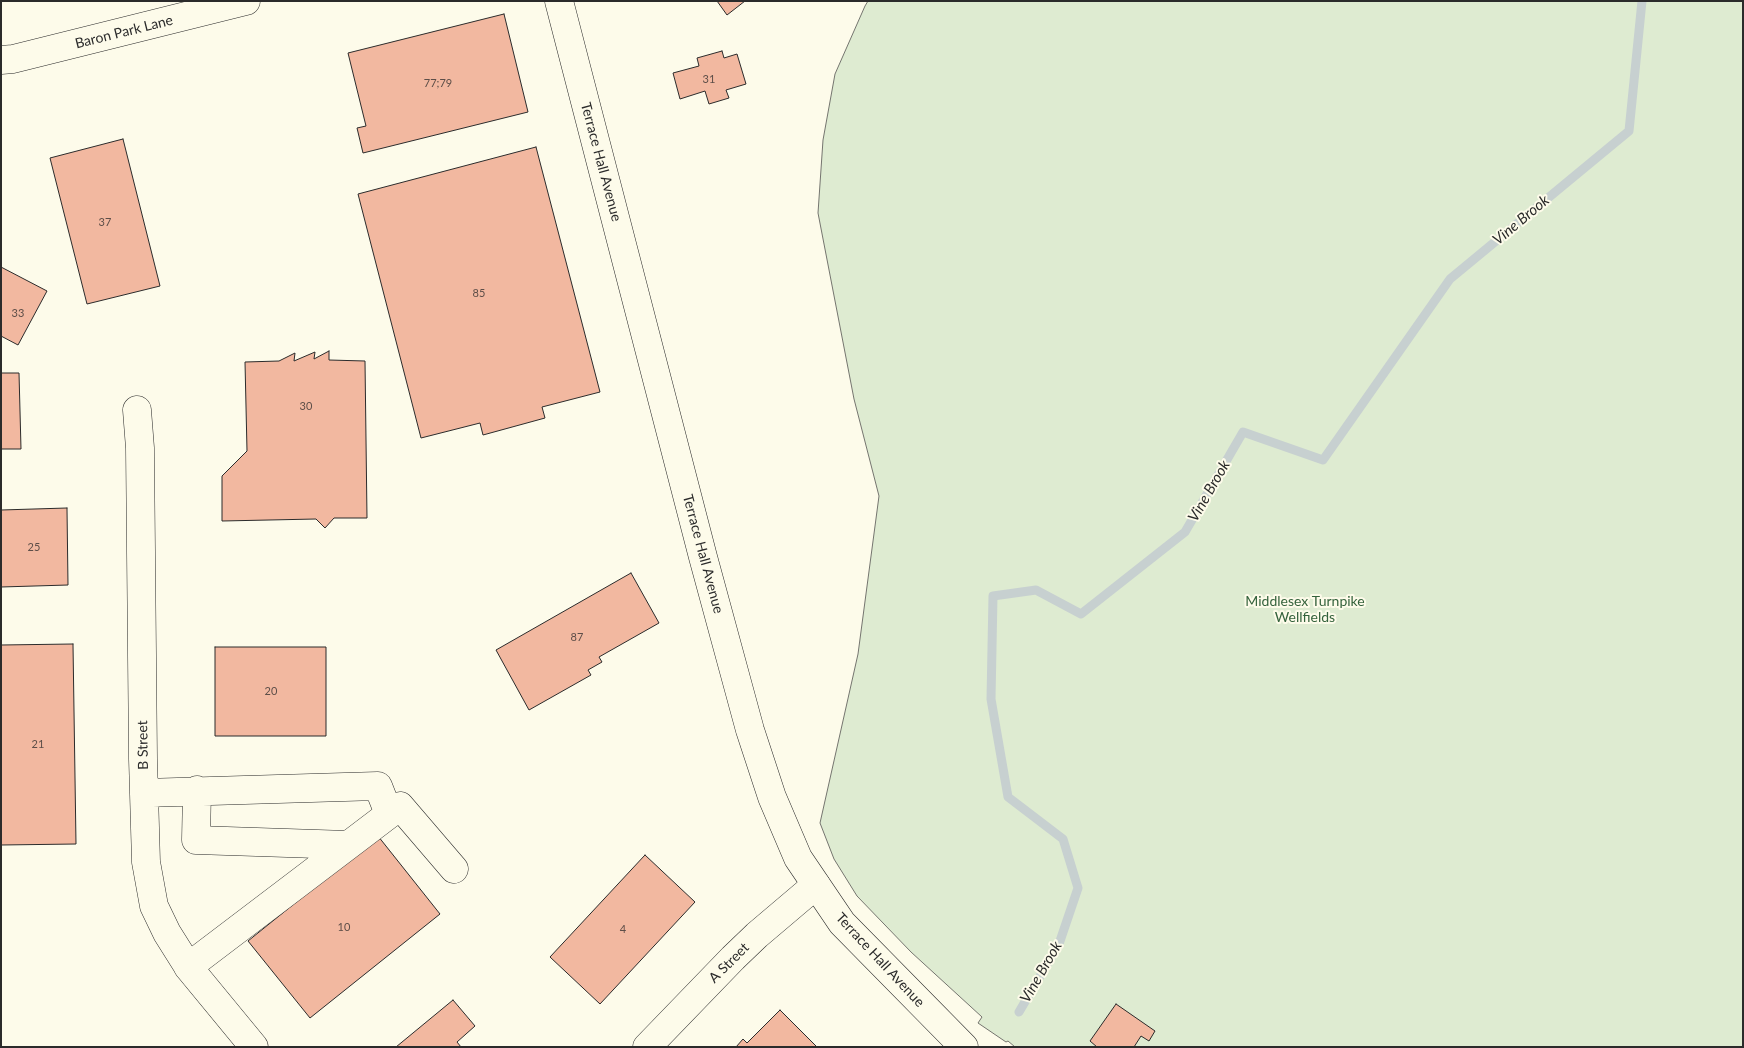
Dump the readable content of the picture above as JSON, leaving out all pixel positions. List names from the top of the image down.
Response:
{
  "streets": {
    "street": [
      "Baron Park Lane",
      "Terrace Hall Avenue",
      "B Street",
      "A Street"
    ]
  },
  "crossings": [
    ["Terrace Hall Avenue", "A Street"]
  ],
  "water": ["Vine Brook"],
  "parks": ["Middlesex Turnpike Wellfields"],
  "house_numbers": [
    "31",
    "77;79",
    "37",
    "85",
    "33",
    "30",
    "25",
    "87",
    "20",
    "21",
    "10",
    "4"
  ]
}
